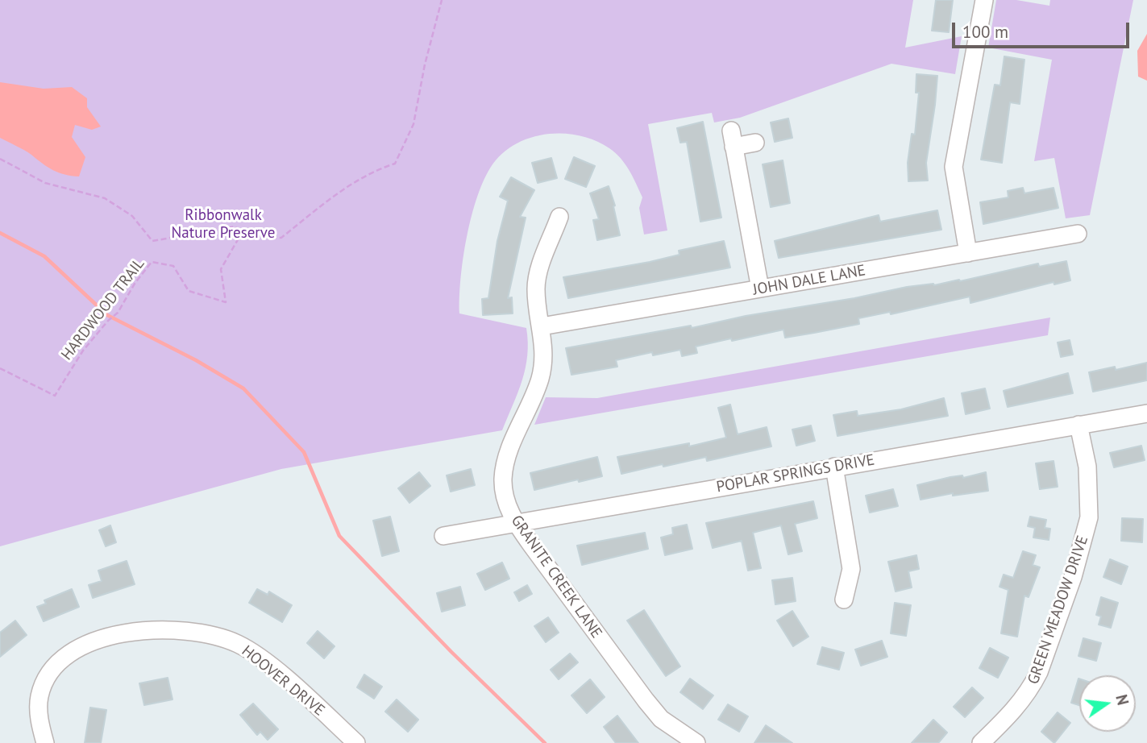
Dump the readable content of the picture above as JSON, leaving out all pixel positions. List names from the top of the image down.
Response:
{
  "streets": {
    "street": [
      "JOHN DALE LANE",
      "POPLAR SPRINGS DRIVE",
      "GRANITE CREEK LANE",
      "GREEN MEADOW DRIVE",
      "HOOVER DRIVE"
    ],
    "path": ["HARDWOOD TRAIL"]
  },
  "crossings": [
    ["JOHN DALE LANE", "GRANITE CREEK LANE"],
    ["POPLAR SPRINGS DRIVE", "GRANITE CREEK LANE"],
    ["POPLAR SPRINGS DRIVE", "GREEN MEADOW DRIVE"]
  ],
  "parks": ["Ribbonwalk Nature Preserve"],
  "scale_bar": "100 m",
  "north": "right"
}
